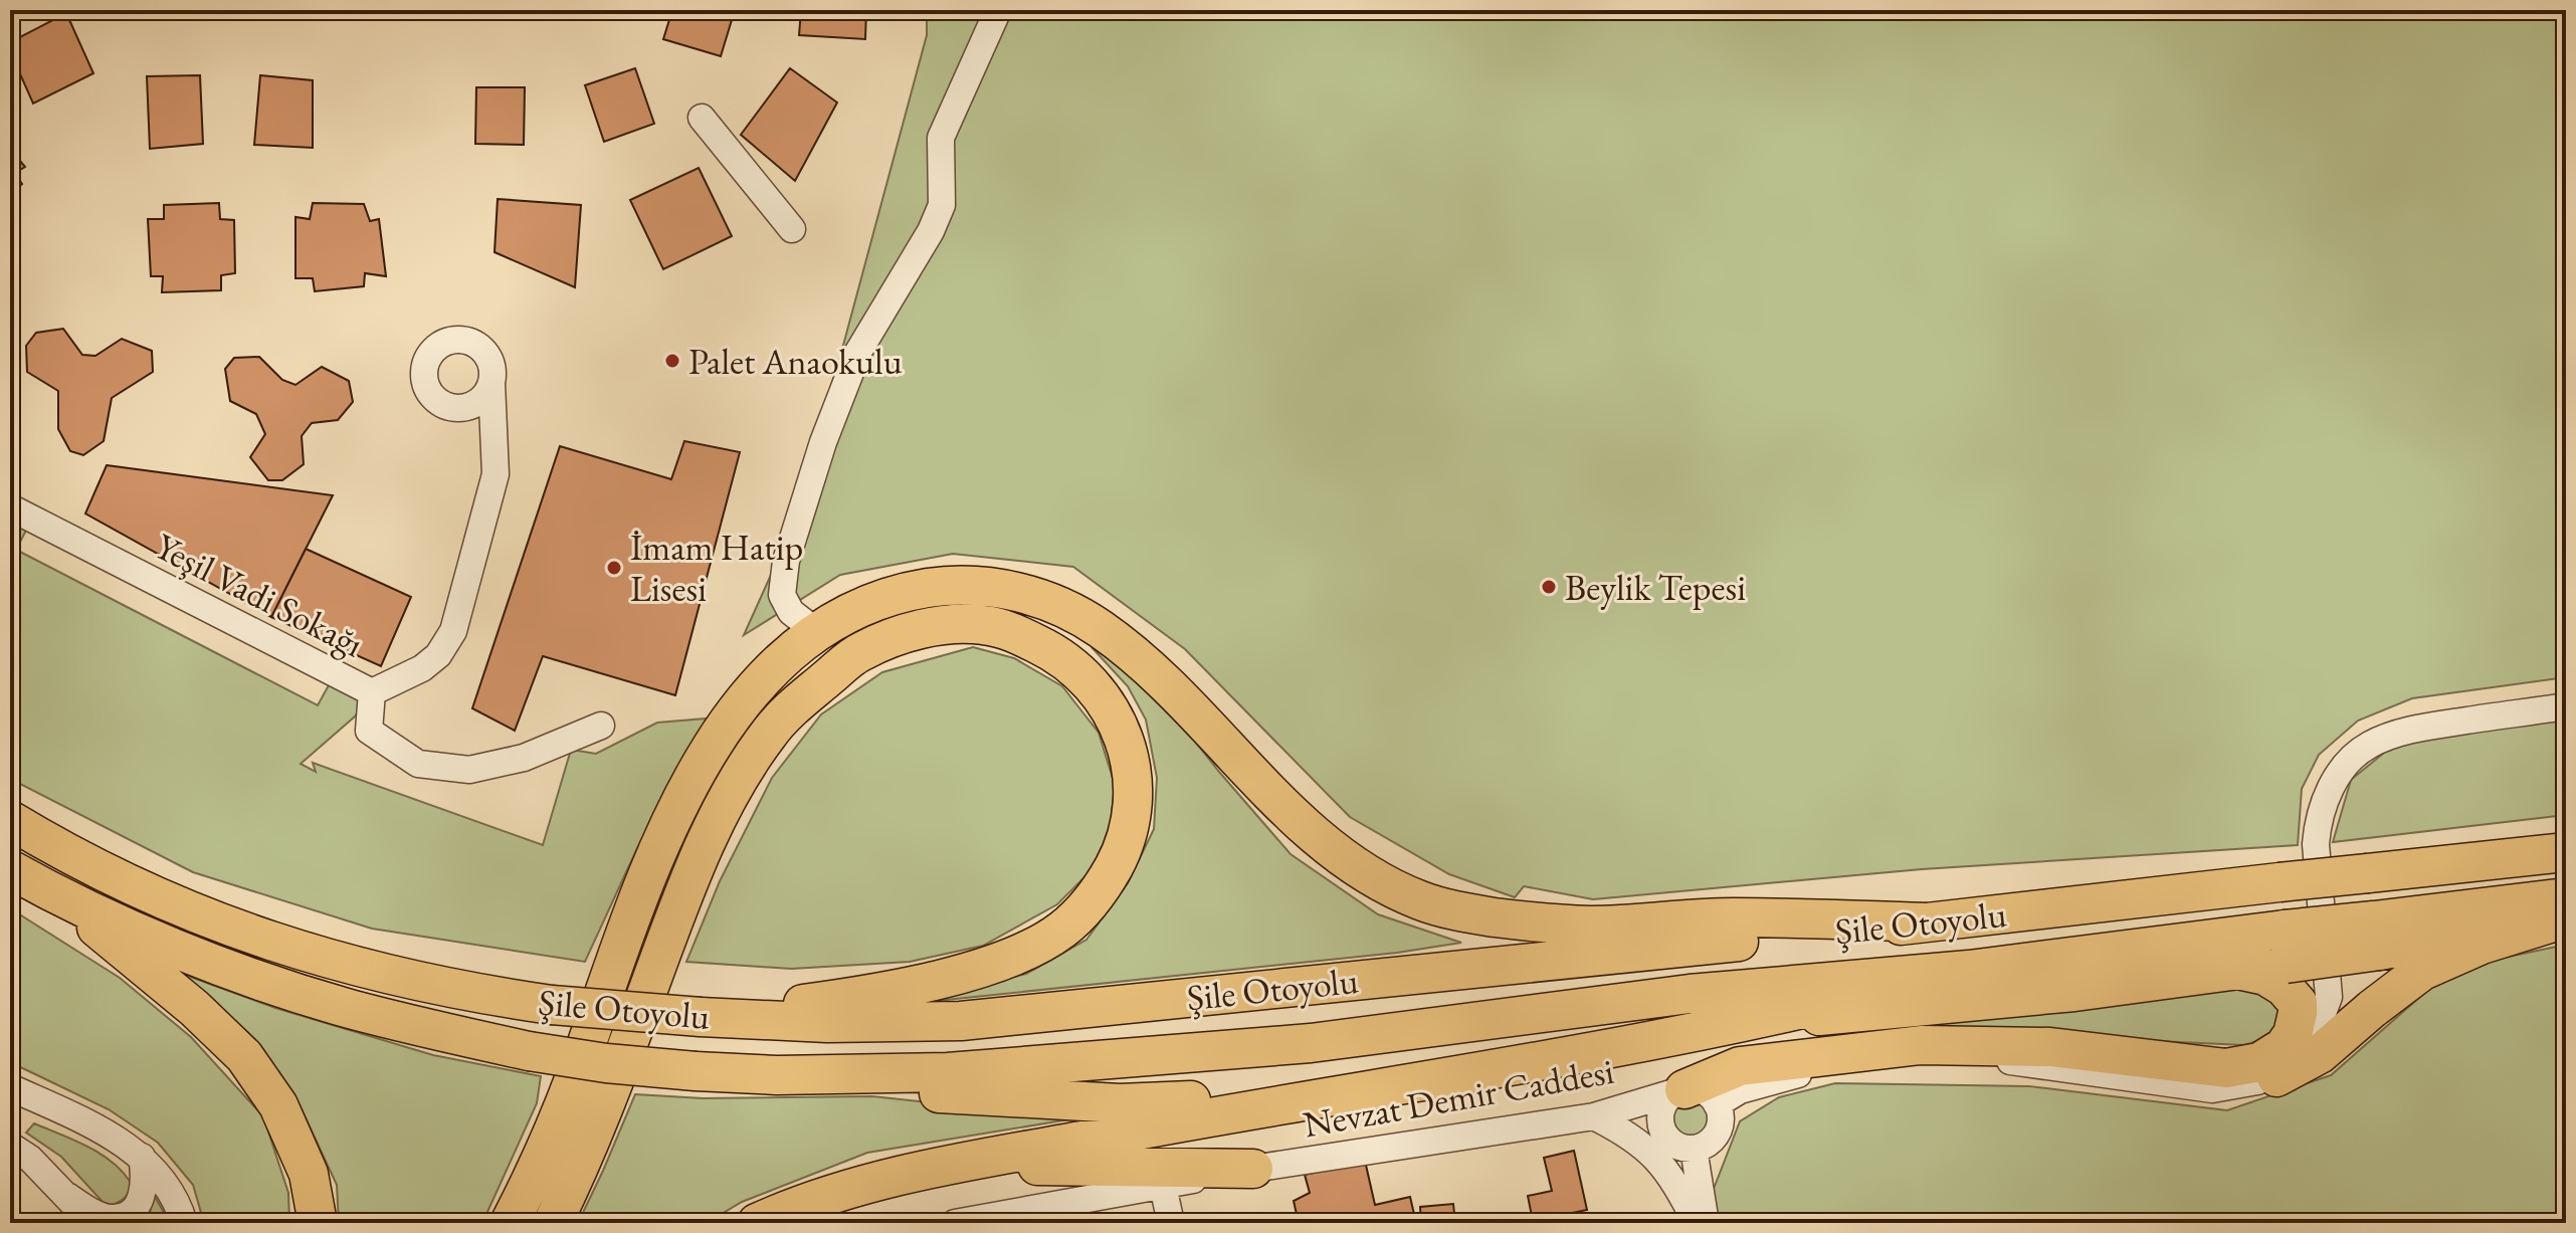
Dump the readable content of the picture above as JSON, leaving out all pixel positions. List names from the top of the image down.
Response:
{
  "streets": {
    "highway": ["Şile Otoyolu"],
    "street": ["Yeşil Vadi Sokağı", "Nevzat Demir Caddesi"]
  },
  "places": ["Palet Anaokulu", "İmam Hatip Lisesi", "Beylik Tepesi"]
}
